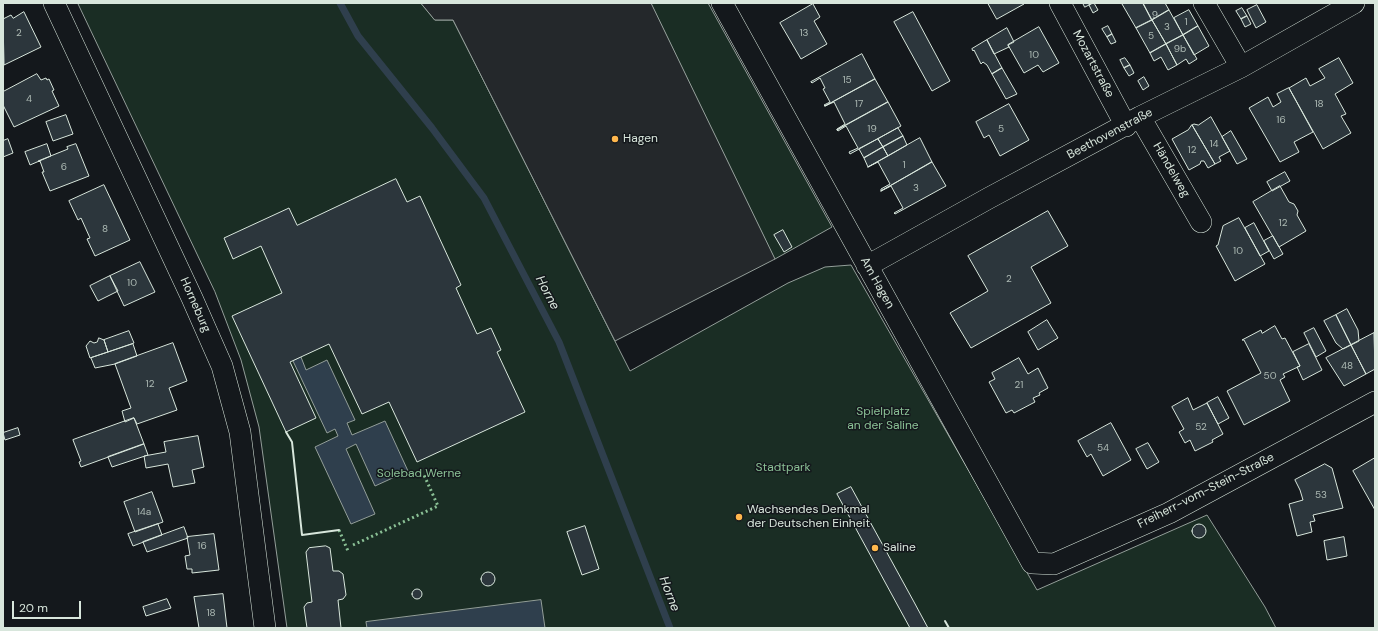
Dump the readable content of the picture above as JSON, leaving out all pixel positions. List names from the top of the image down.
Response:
{
  "streets": {
    "street": [
      "Mozartstraße",
      "Beethovenstraße",
      "Händelweg",
      "Am Hagen",
      "Horneburg",
      "Freiherr-vom-Stein-Straße"
    ]
  },
  "crossings": [
    ["Mozartstraße", "Beethovenstraße"],
    ["Mozartstraße", "Händelweg"],
    ["Beethovenstraße", "Händelweg"],
    ["Beethovenstraße", "Am Hagen"],
    ["Am Hagen", "Freiherr-vom-Stein-Straße"]
  ],
  "water": ["Horne"],
  "parks": ["Spielplatz an der Saline", "Stadtpark", "Solebad Werne"],
  "places": ["Hagen", "Wachsendes Denkmal der Deutschen Einheit", "Saline"],
  "house_numbers": [
    "9",
    "1",
    "3",
    "2",
    "13",
    "5",
    "9b",
    "10",
    "15",
    "4",
    "17",
    "18",
    "16",
    "19",
    "5",
    "14",
    "12",
    "1",
    "6",
    "3",
    "12",
    "8",
    "10",
    "2",
    "10",
    "48",
    "50",
    "12",
    "21",
    "52",
    "54",
    "53",
    "14a",
    "16",
    "18"
  ],
  "scale_bar": "20 m"
}
